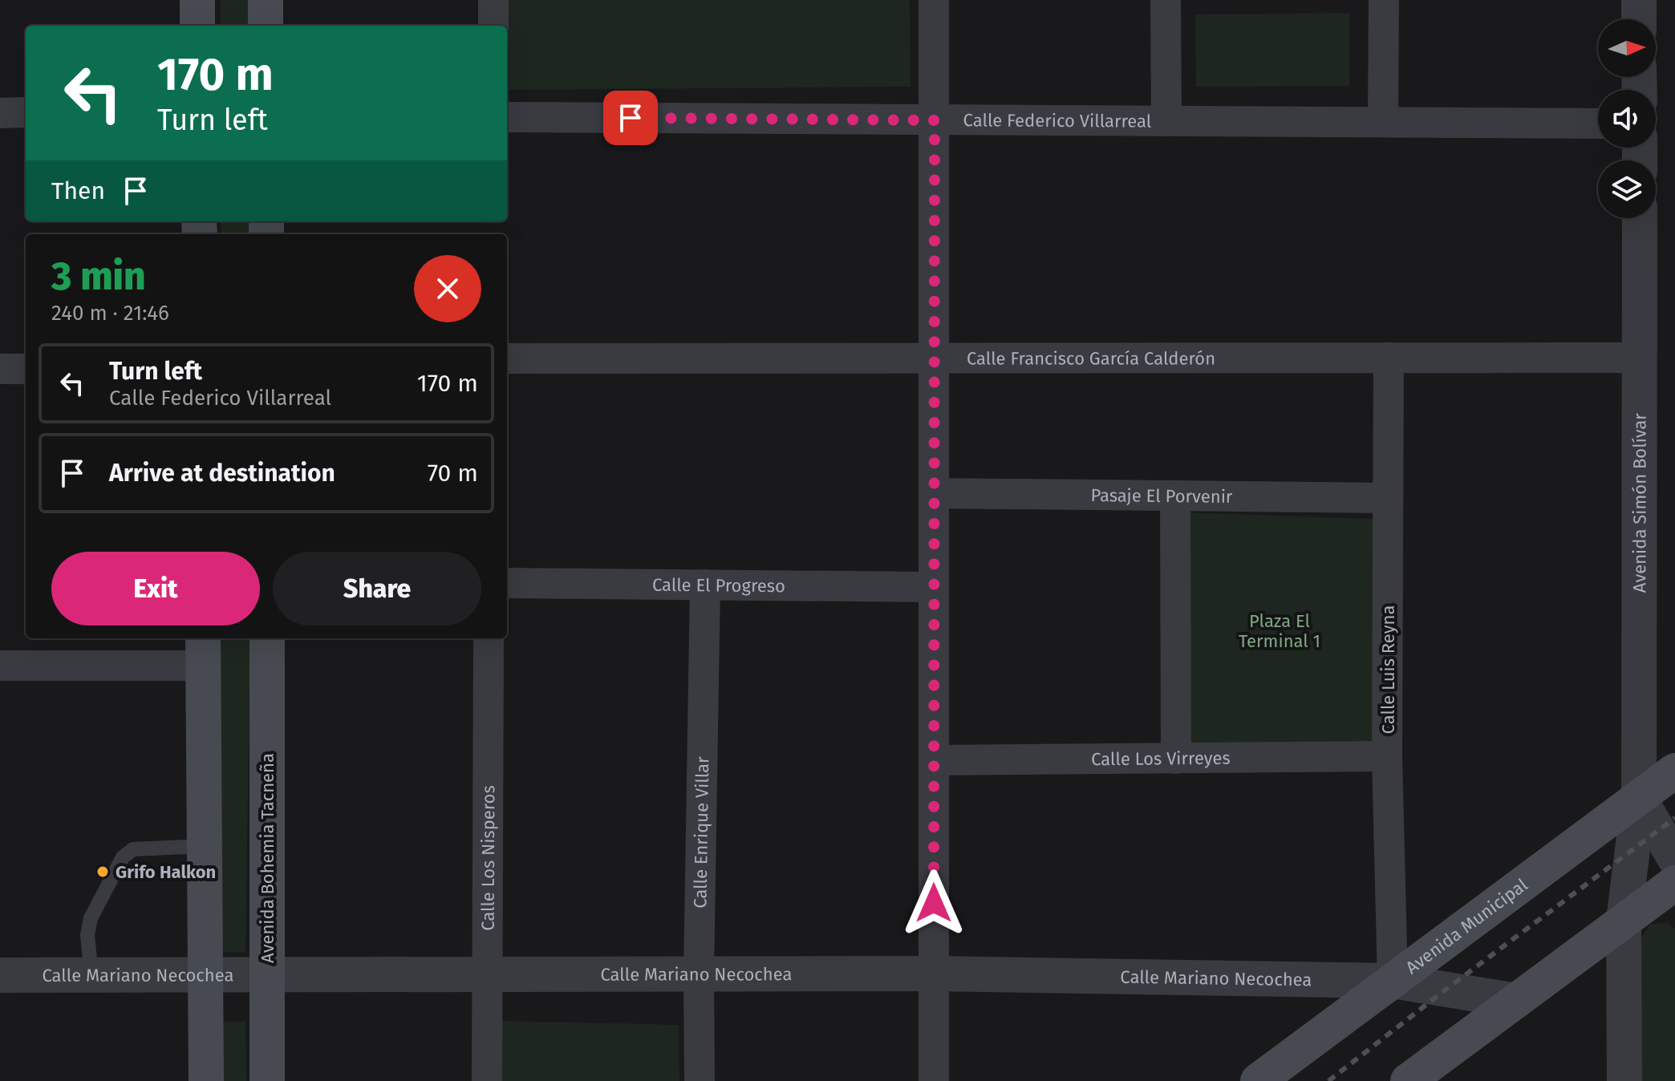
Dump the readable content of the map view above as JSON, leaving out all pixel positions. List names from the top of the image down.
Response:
{
  "streets": {
    "main road": ["Avenida Bohemia Tacneña", "Avenida Municipal"],
    "street": [
      "Calle Federico Villarreal",
      "Calle Francisco García Calderón",
      "Pasaje El Porvenir",
      "Avenida Simón Bolívar",
      "Calle El Progreso",
      "Calle Luis Reyna",
      "Calle Los Virreyes",
      "Calle Enrique Villar",
      "Calle Los Nisperos",
      "Calle Mariano Necochea"
    ]
  },
  "crossings": [
    ["Calle Francisco García Calderón", "Avenida Simón Bolívar"],
    ["Calle Francisco García Calderón", "Calle Luis Reyna"],
    ["Pasaje El Porvenir", "Calle Luis Reyna"],
    ["Avenida Simón Bolívar", "Avenida Municipal"],
    ["Calle El Progreso", "Calle Enrique Villar"],
    ["Calle Luis Reyna", "Calle Los Virreyes"],
    ["Calle Luis Reyna", "Avenida Municipal"],
    ["Calle Luis Reyna", "Calle Mariano Necochea"],
    ["Calle Enrique Villar", "Calle Mariano Necochea"],
    ["Avenida Bohemia Tacneña", "Calle Mariano Necochea"],
    ["Calle Los Nisperos", "Calle Mariano Necochea"],
    ["Avenida Municipal", "Calle Mariano Necochea"]
  ],
  "parks": ["Plaza El Terminal 1"],
  "places": ["Grifo Halkon"],
  "north": "right",
  "page": {
    "turn": ["170 m", "Turn left"],
    "then": "Then",
    "heading": ["3 min", "240 m · 21:46"],
    "list": [
      {
        "name": "Turn left",
        "note": "Calle Federico Villarreal",
        "value": "170 m"
      },
      {
        "name": "Arrive at destination",
        "value": "70 m"
      }
    ],
    "buttons": ["Exit", "Share"]
  }
}
